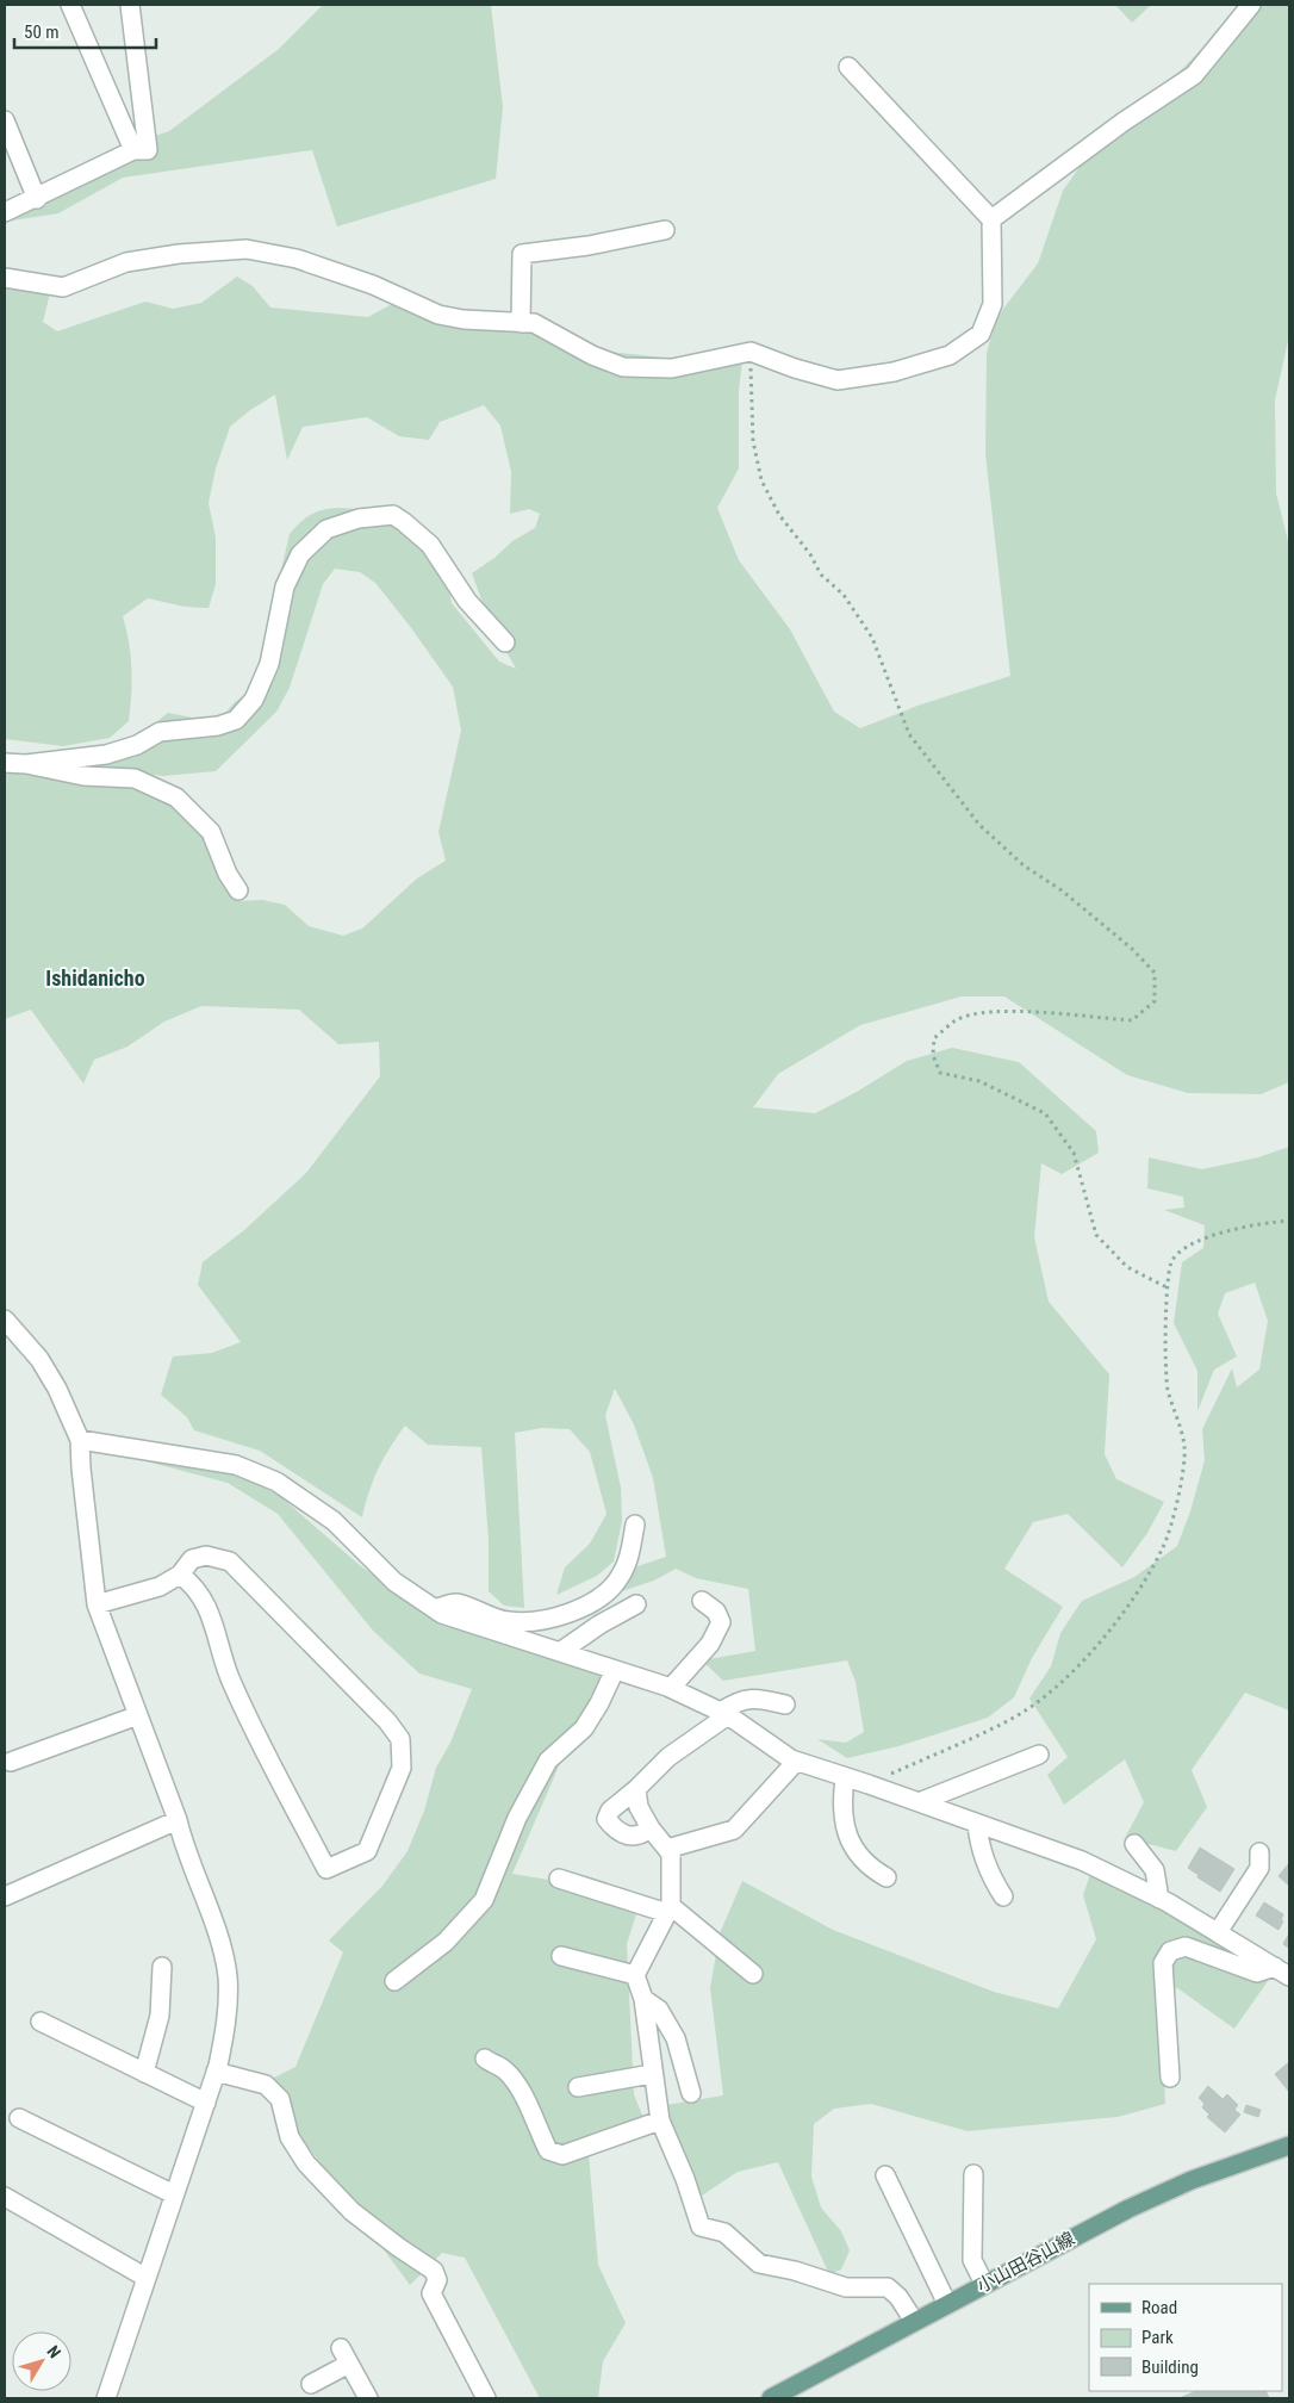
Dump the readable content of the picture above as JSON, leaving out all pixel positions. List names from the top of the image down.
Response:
{
  "streets": {
    "main road": ["小山田谷山線"]
  },
  "districts": ["Ishidanicho"],
  "legend": ["Road", "Park", "Building"],
  "scale_bar": "50 m",
  "north": "top right"
}
